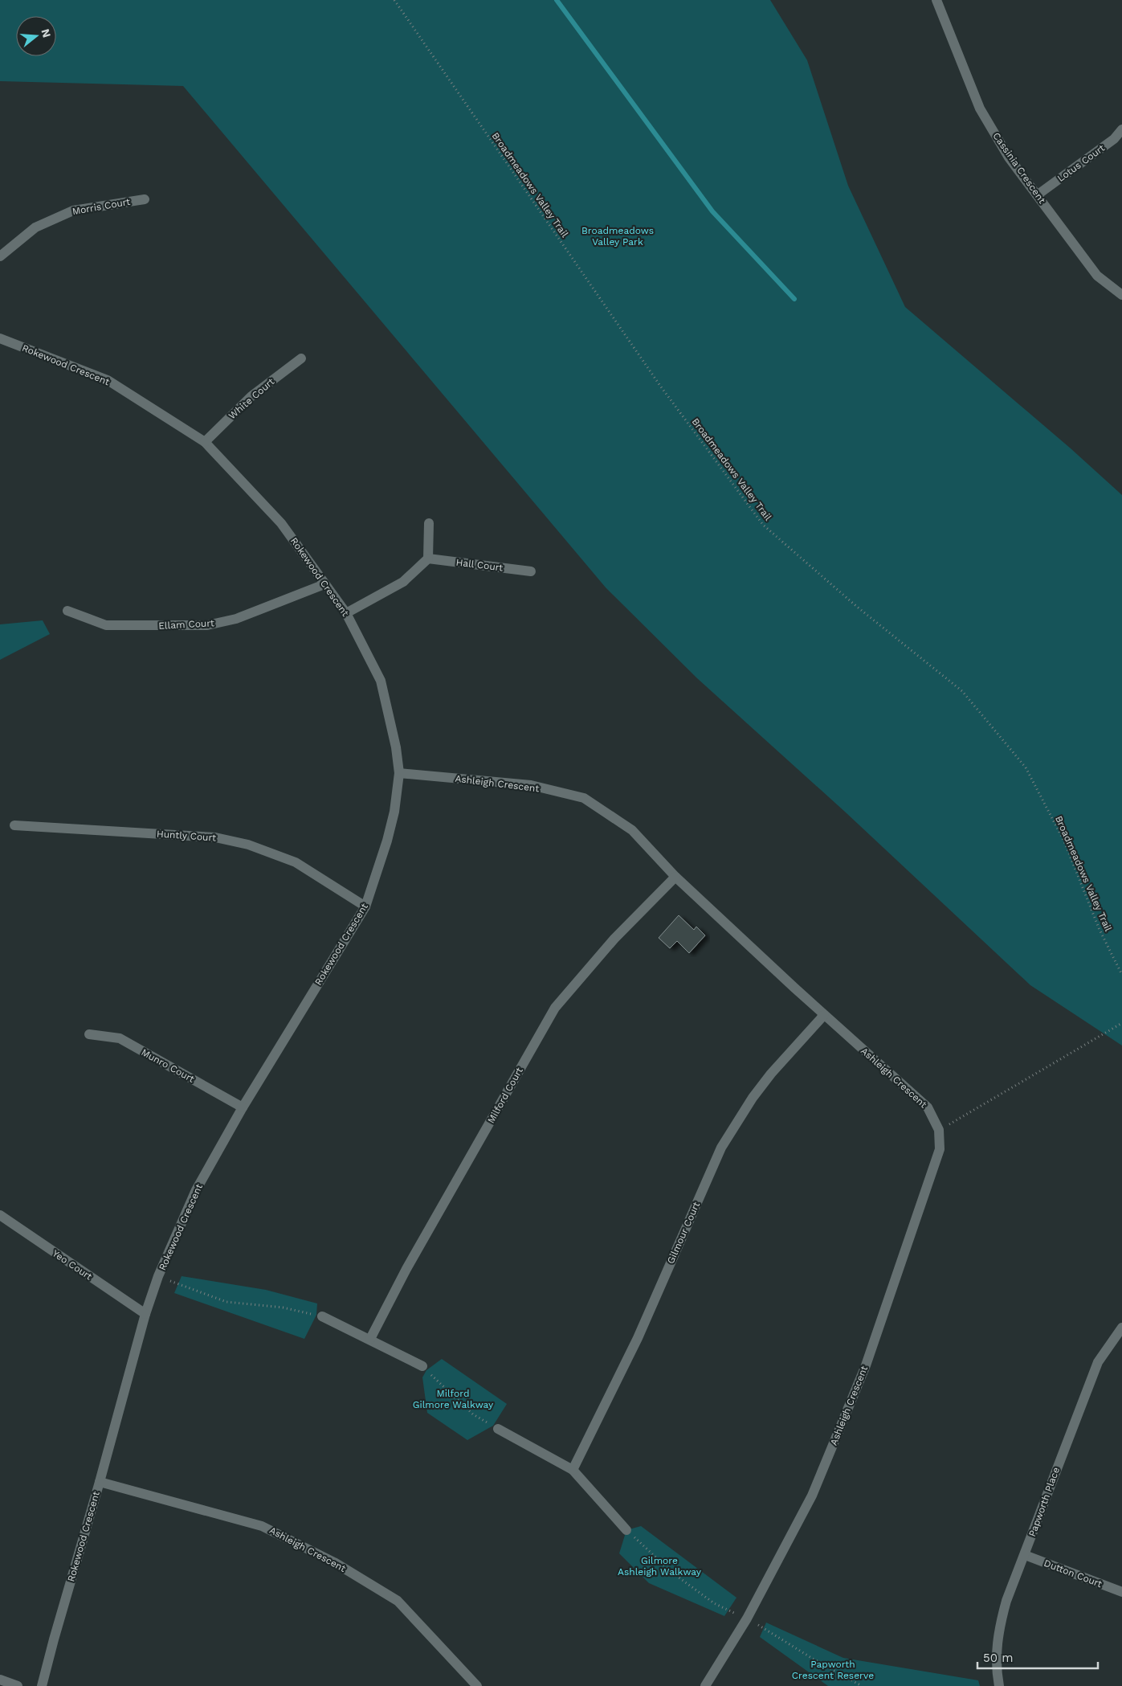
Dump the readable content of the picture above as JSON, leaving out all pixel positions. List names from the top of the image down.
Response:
{
  "streets": {
    "street": [
      "Lotus Court",
      "Cassinia Crescent",
      "Morris Court",
      "Rokewood Crescent",
      "White Court",
      "Hall Court",
      "Ellam Court",
      "Ashleigh Crescent",
      "Huntly Court",
      "Munro Court",
      "Milford Court",
      "Gilmour Court",
      "Yeo Court",
      "Papworth Place",
      "Dutton Court"
    ],
    "path": ["Broadmeadows Valley Trail"]
  },
  "crossings": [
    ["Lotus Court", "Cassinia Crescent"],
    ["Rokewood Crescent", "White Court"],
    ["Rokewood Crescent", "Ellam Court"],
    ["Rokewood Crescent", "Ashleigh Crescent"],
    ["Rokewood Crescent", "Huntly Court"],
    ["Rokewood Crescent", "Munro Court"],
    ["Rokewood Crescent", "Yeo Court"],
    ["Ashleigh Crescent", "Milford Court"],
    ["Ashleigh Crescent", "Gilmour Court"],
    ["Papworth Place", "Dutton Court"]
  ],
  "parks": [
    "Broadmeadows Valley Park",
    "Milford Gilmore Walkway",
    "Gilmore Ashleigh Walkway",
    "Papworth Crescent Reserve"
  ],
  "scale_bar": "50 m",
  "north": "right"
}
